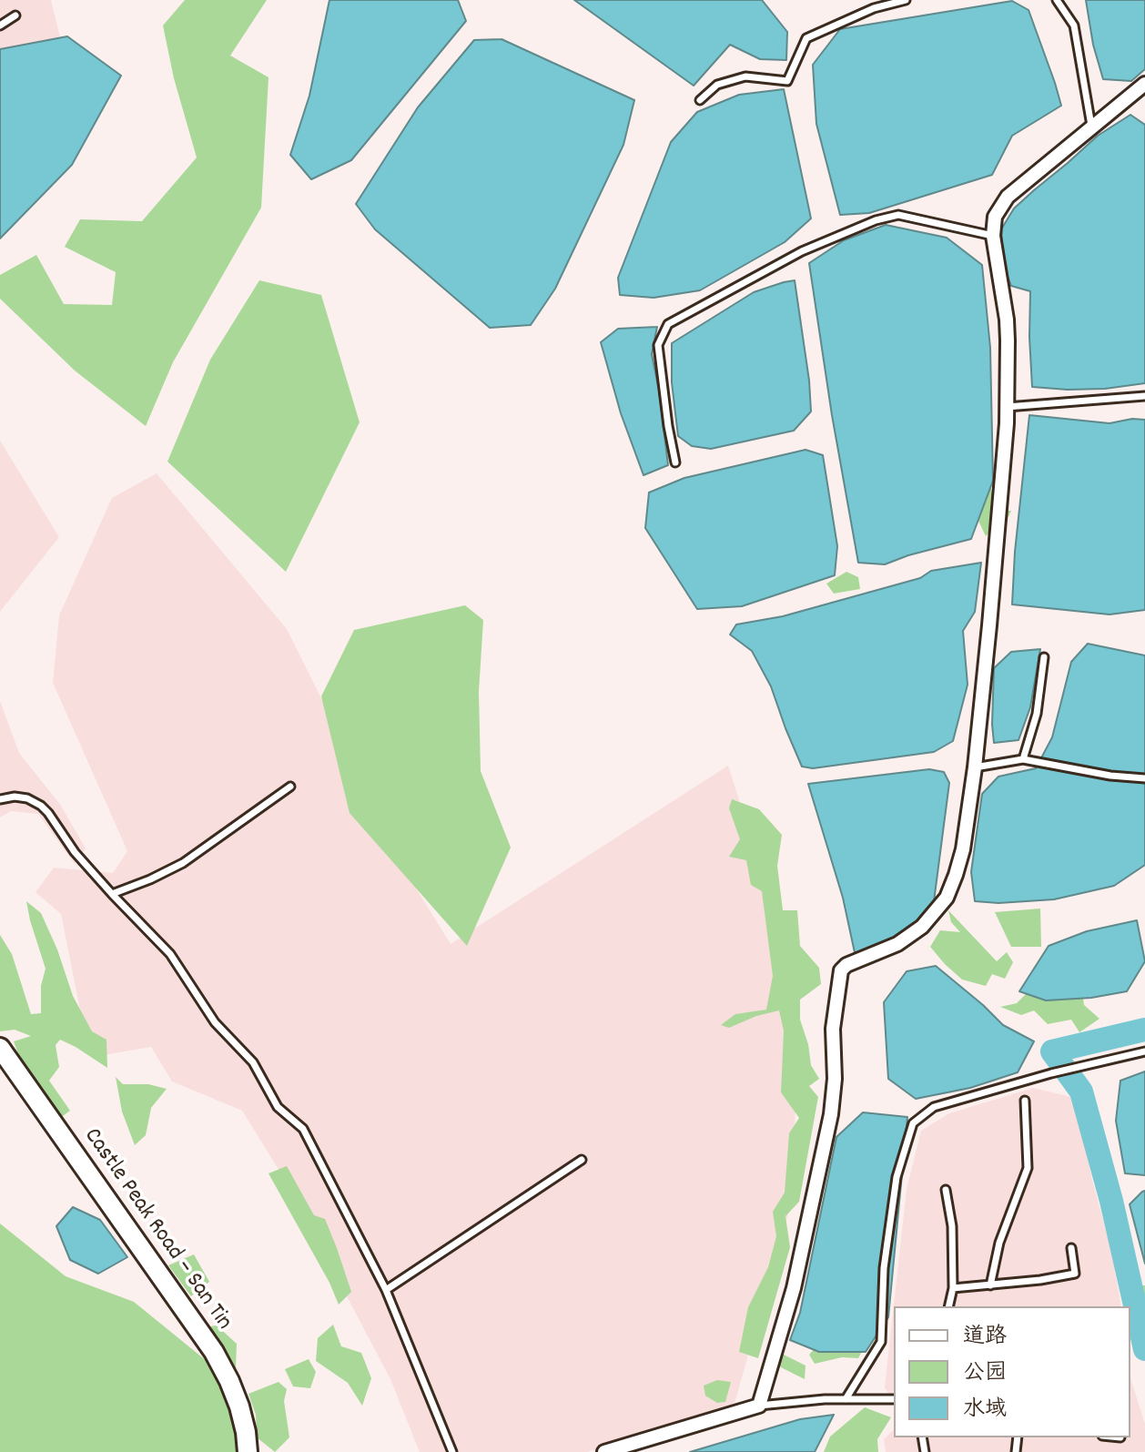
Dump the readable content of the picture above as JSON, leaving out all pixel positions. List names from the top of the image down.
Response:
{
  "streets": {
    "main road": ["Castle Peak Road – San Tin"]
  },
  "legend": ["道路", "公园", "水域"]
}
